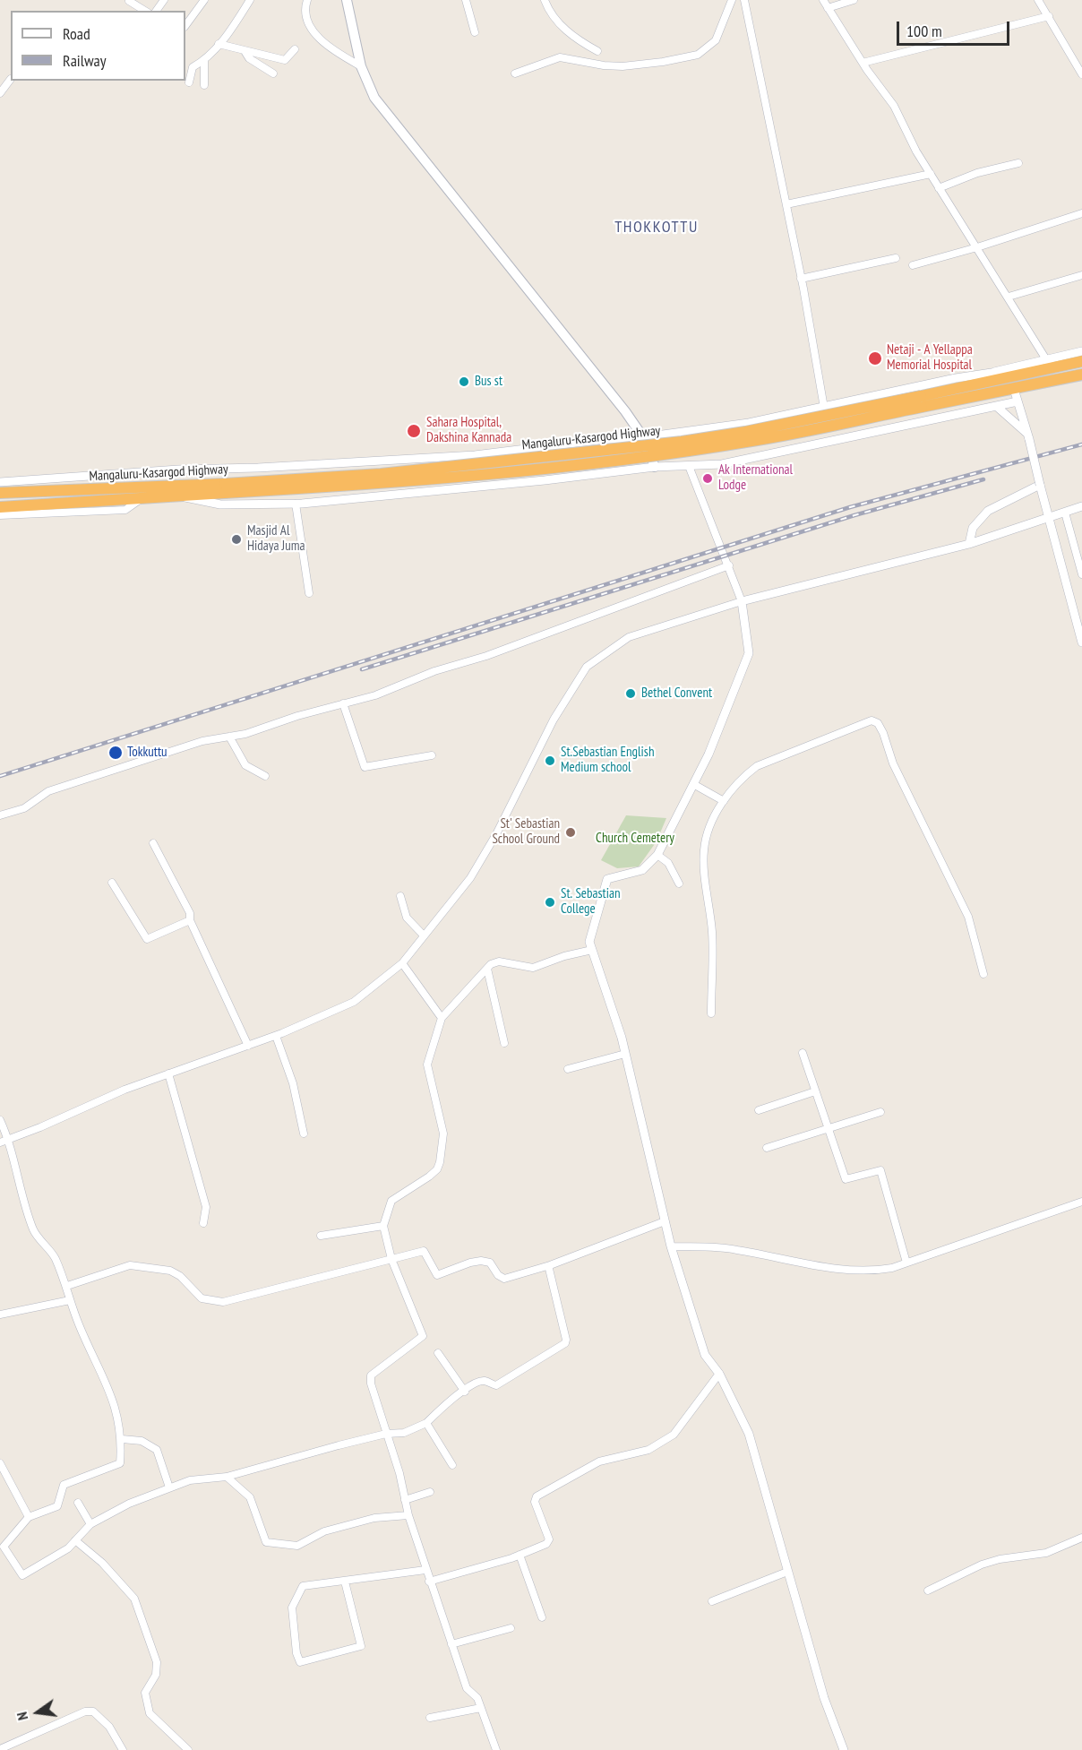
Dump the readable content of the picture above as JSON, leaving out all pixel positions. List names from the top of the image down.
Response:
{
  "streets": {
    "highway": ["Mangaluru-Kasargod Highway"]
  },
  "districts": ["THOKKOTTU"],
  "parks": ["Church Cemetery"],
  "places": [
    "Netaji - A Yellappa Memorial Hospital",
    "Bus st",
    "Sahara Hospital, Dakshina Kannada",
    "Ak International Lodge",
    "Masjid Al Hidaya Juma",
    "Bethel Convent",
    "Tokkuttu",
    "St.Sebastian English Medium school",
    "St' Sebastian School Ground",
    "St. Sebastian College"
  ],
  "legend": ["Road", "Railway"],
  "scale_bar": "100 m",
  "north": "left"
}
